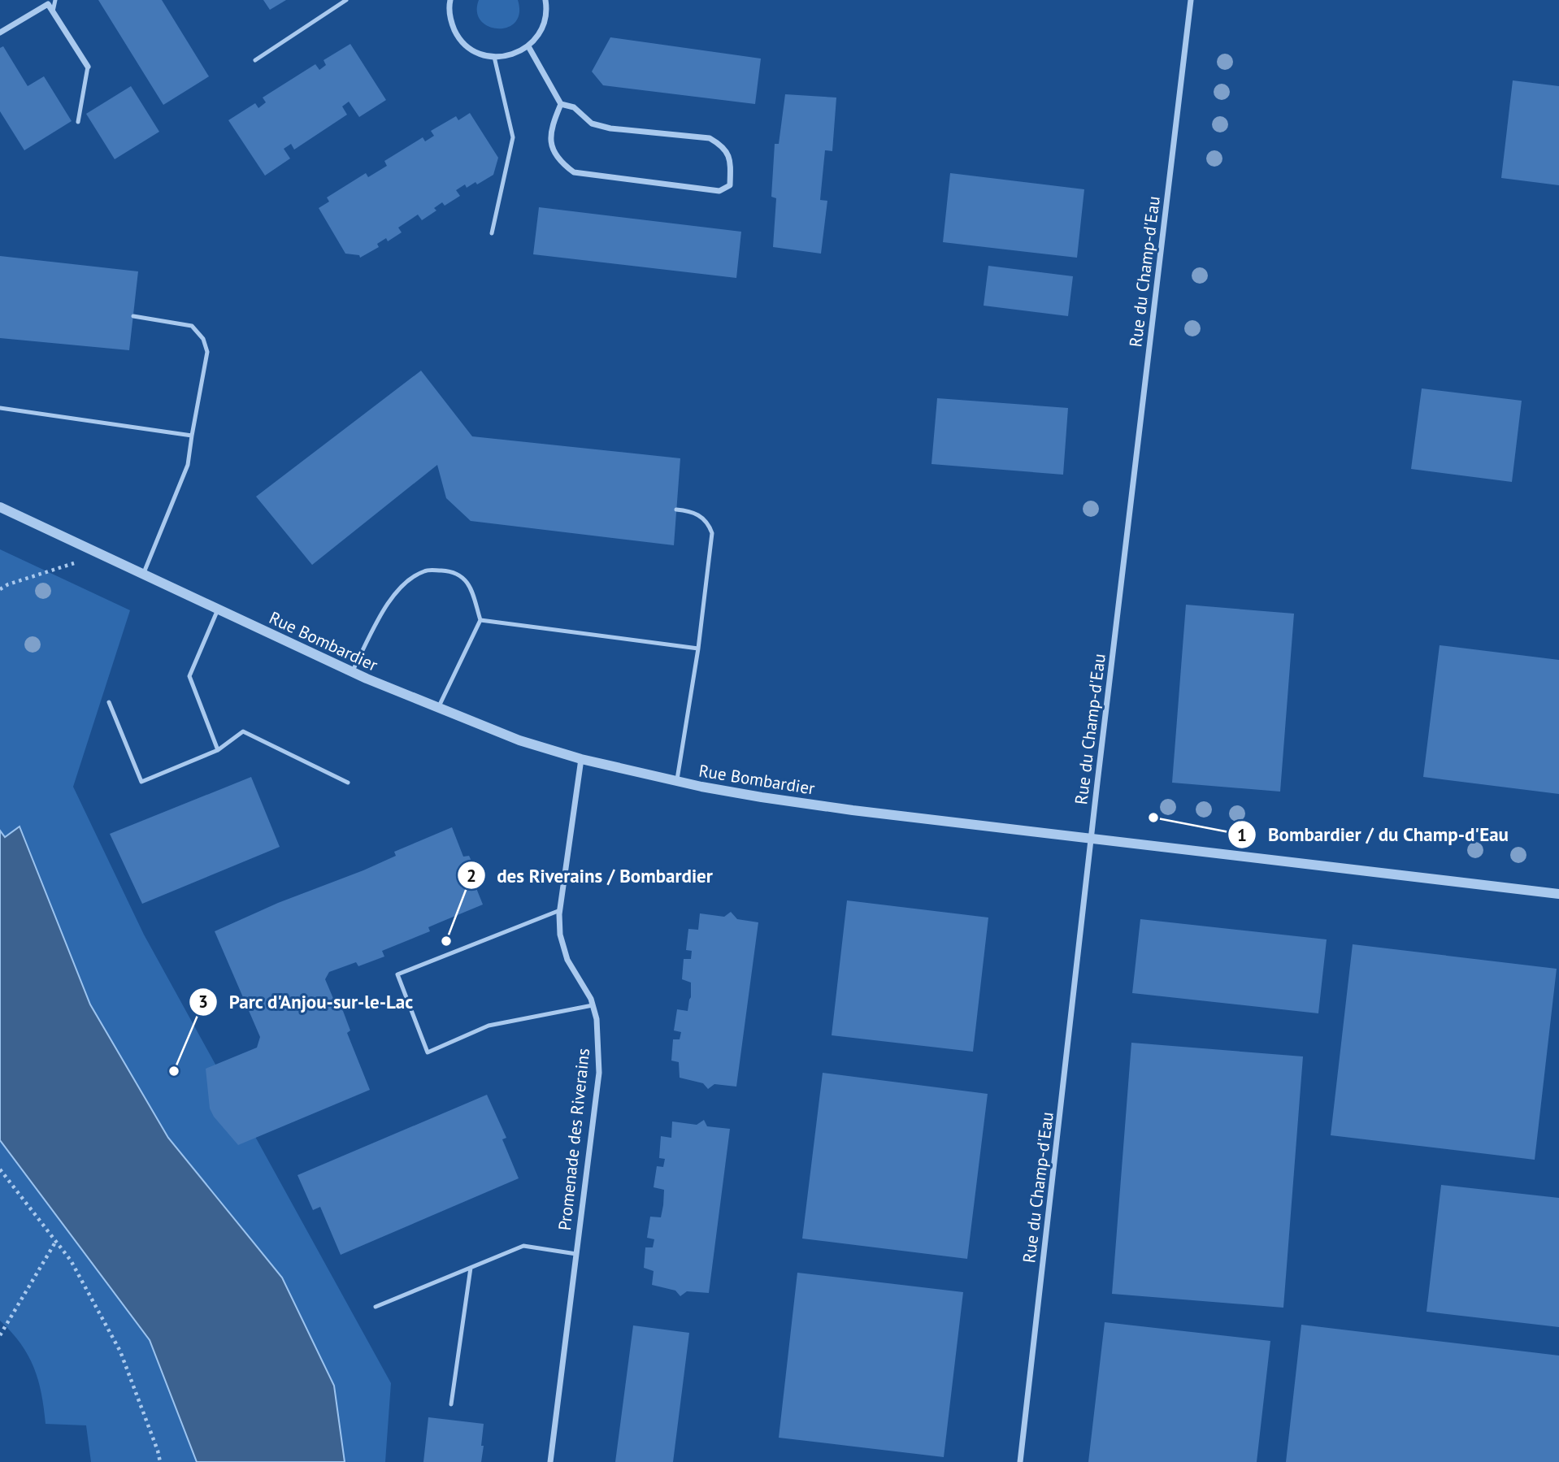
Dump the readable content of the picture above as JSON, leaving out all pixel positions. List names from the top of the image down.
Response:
{
  "streets": {
    "street": ["Rue du Champ-d'Eau", "Rue Bombardier", "Promenade des Riverains"]
  },
  "crossings": [
    ["Rue du Champ-d'Eau", "Rue Bombardier"],
    ["Rue Bombardier", "Promenade des Riverains"]
  ],
  "places": ["Bombardier / du Champ-d'Eau", "des Riverains / Bombardier", "Parc d'Anjou-sur-le-Lac"]
}
